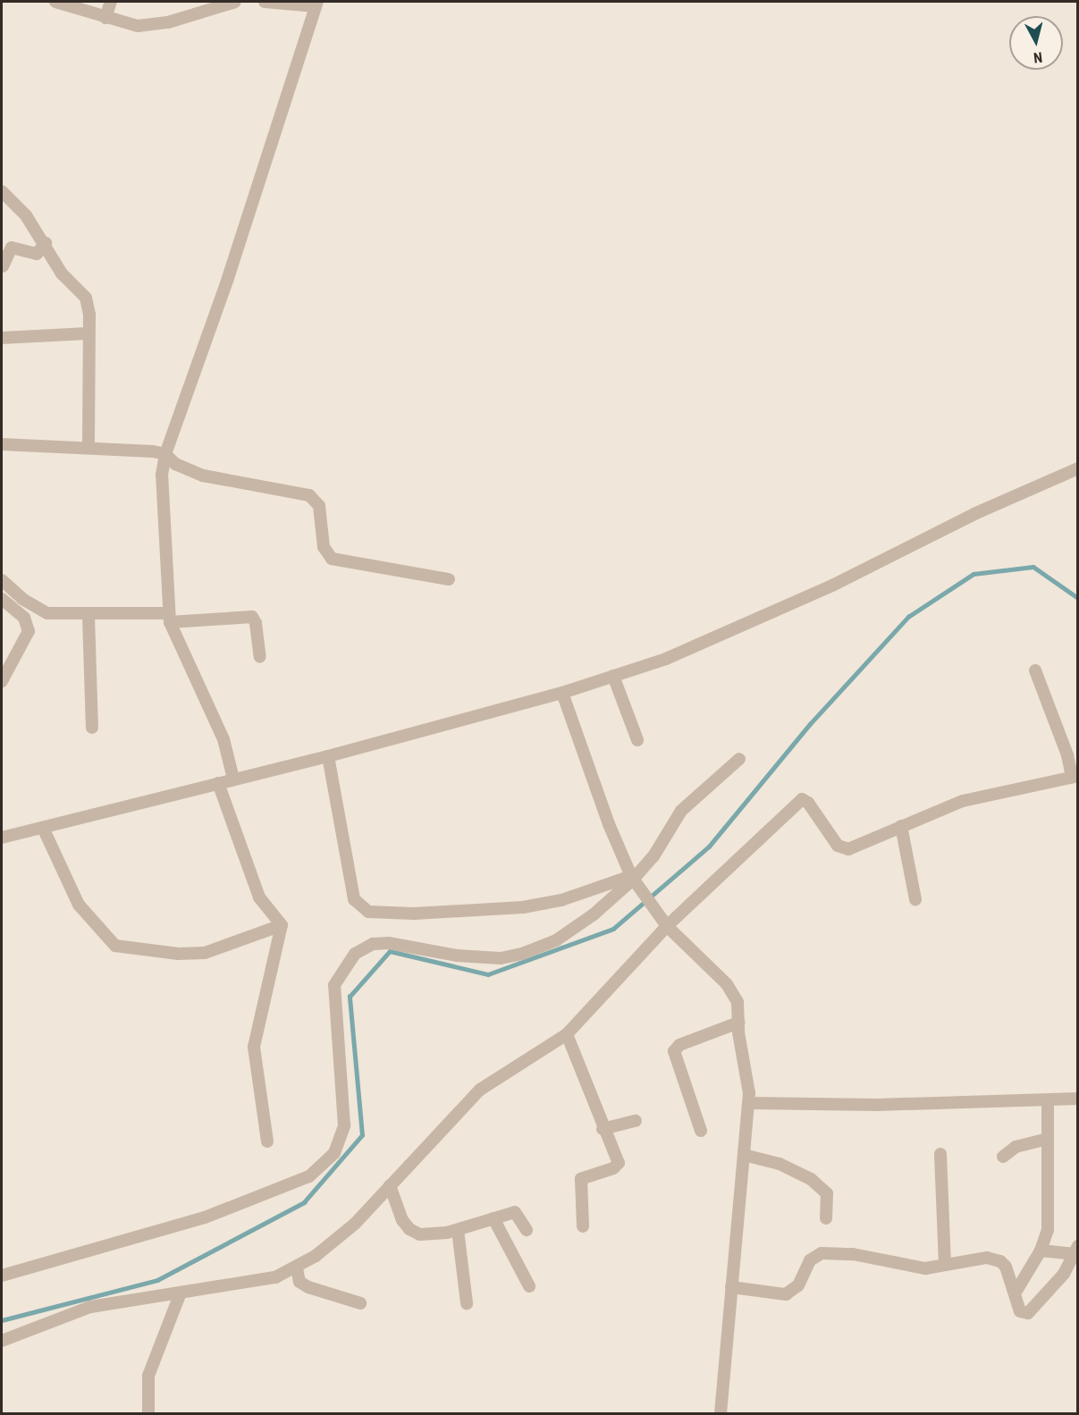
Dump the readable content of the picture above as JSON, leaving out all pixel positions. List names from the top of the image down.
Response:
{
  "north": "bottom"
}
